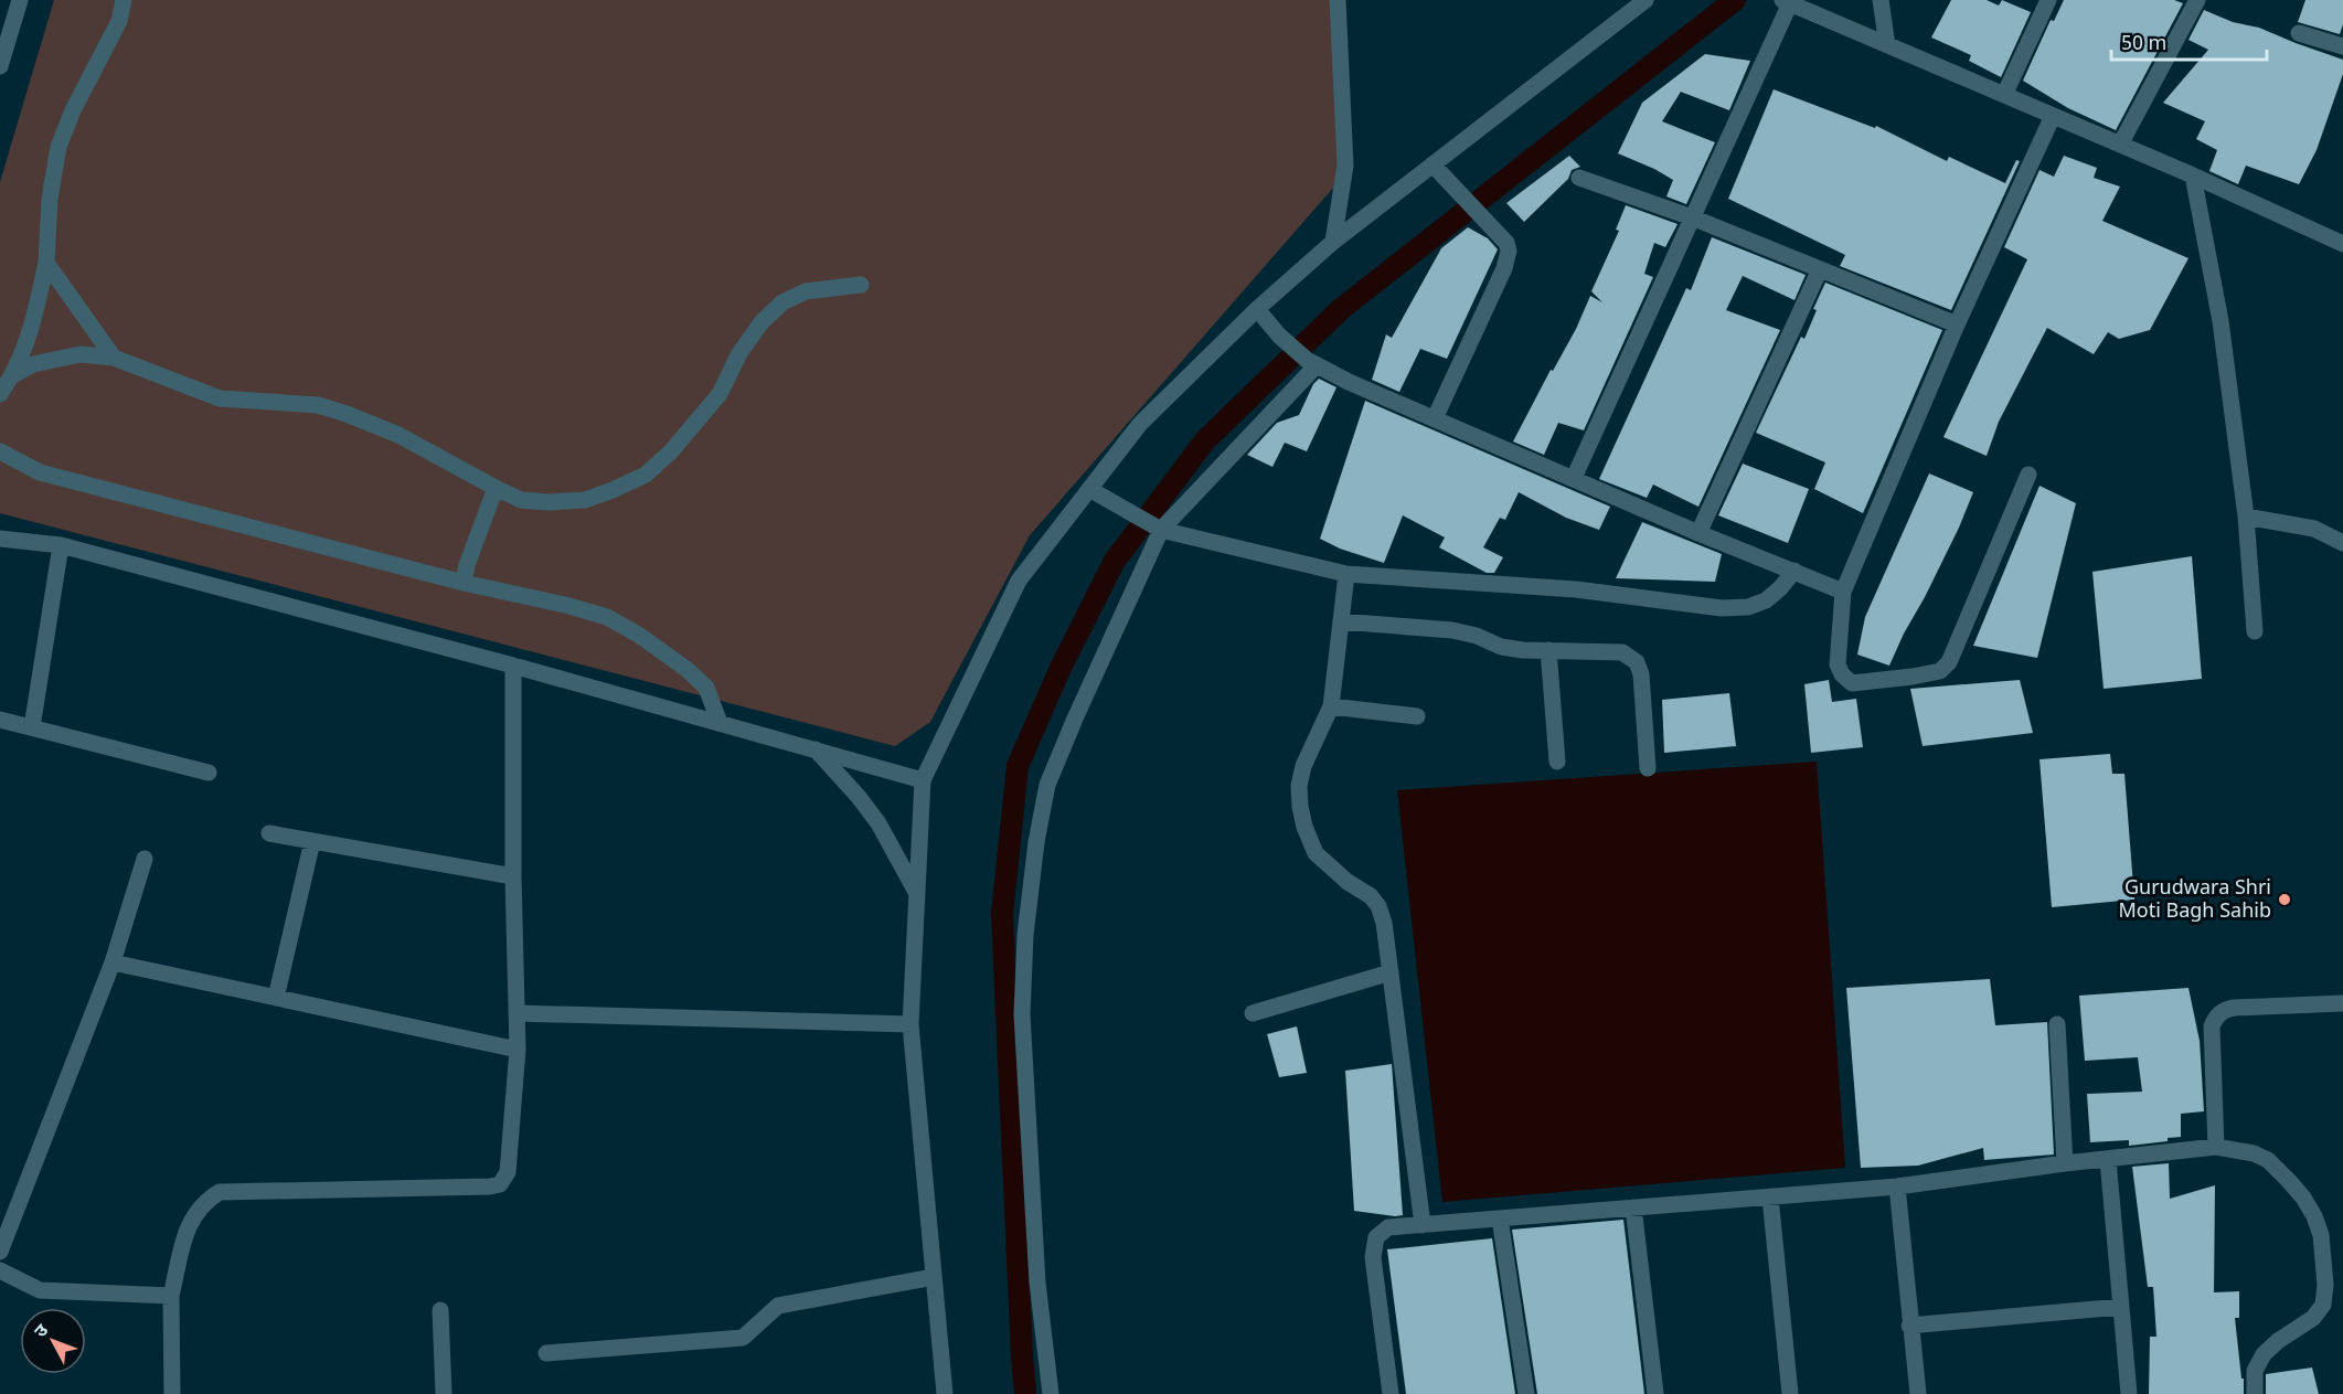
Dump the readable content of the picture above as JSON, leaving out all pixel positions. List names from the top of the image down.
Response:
{
  "places": ["Gurudwara Shri Moti Bagh Sahib"],
  "scale_bar": "50 m",
  "north": "top left"
}
